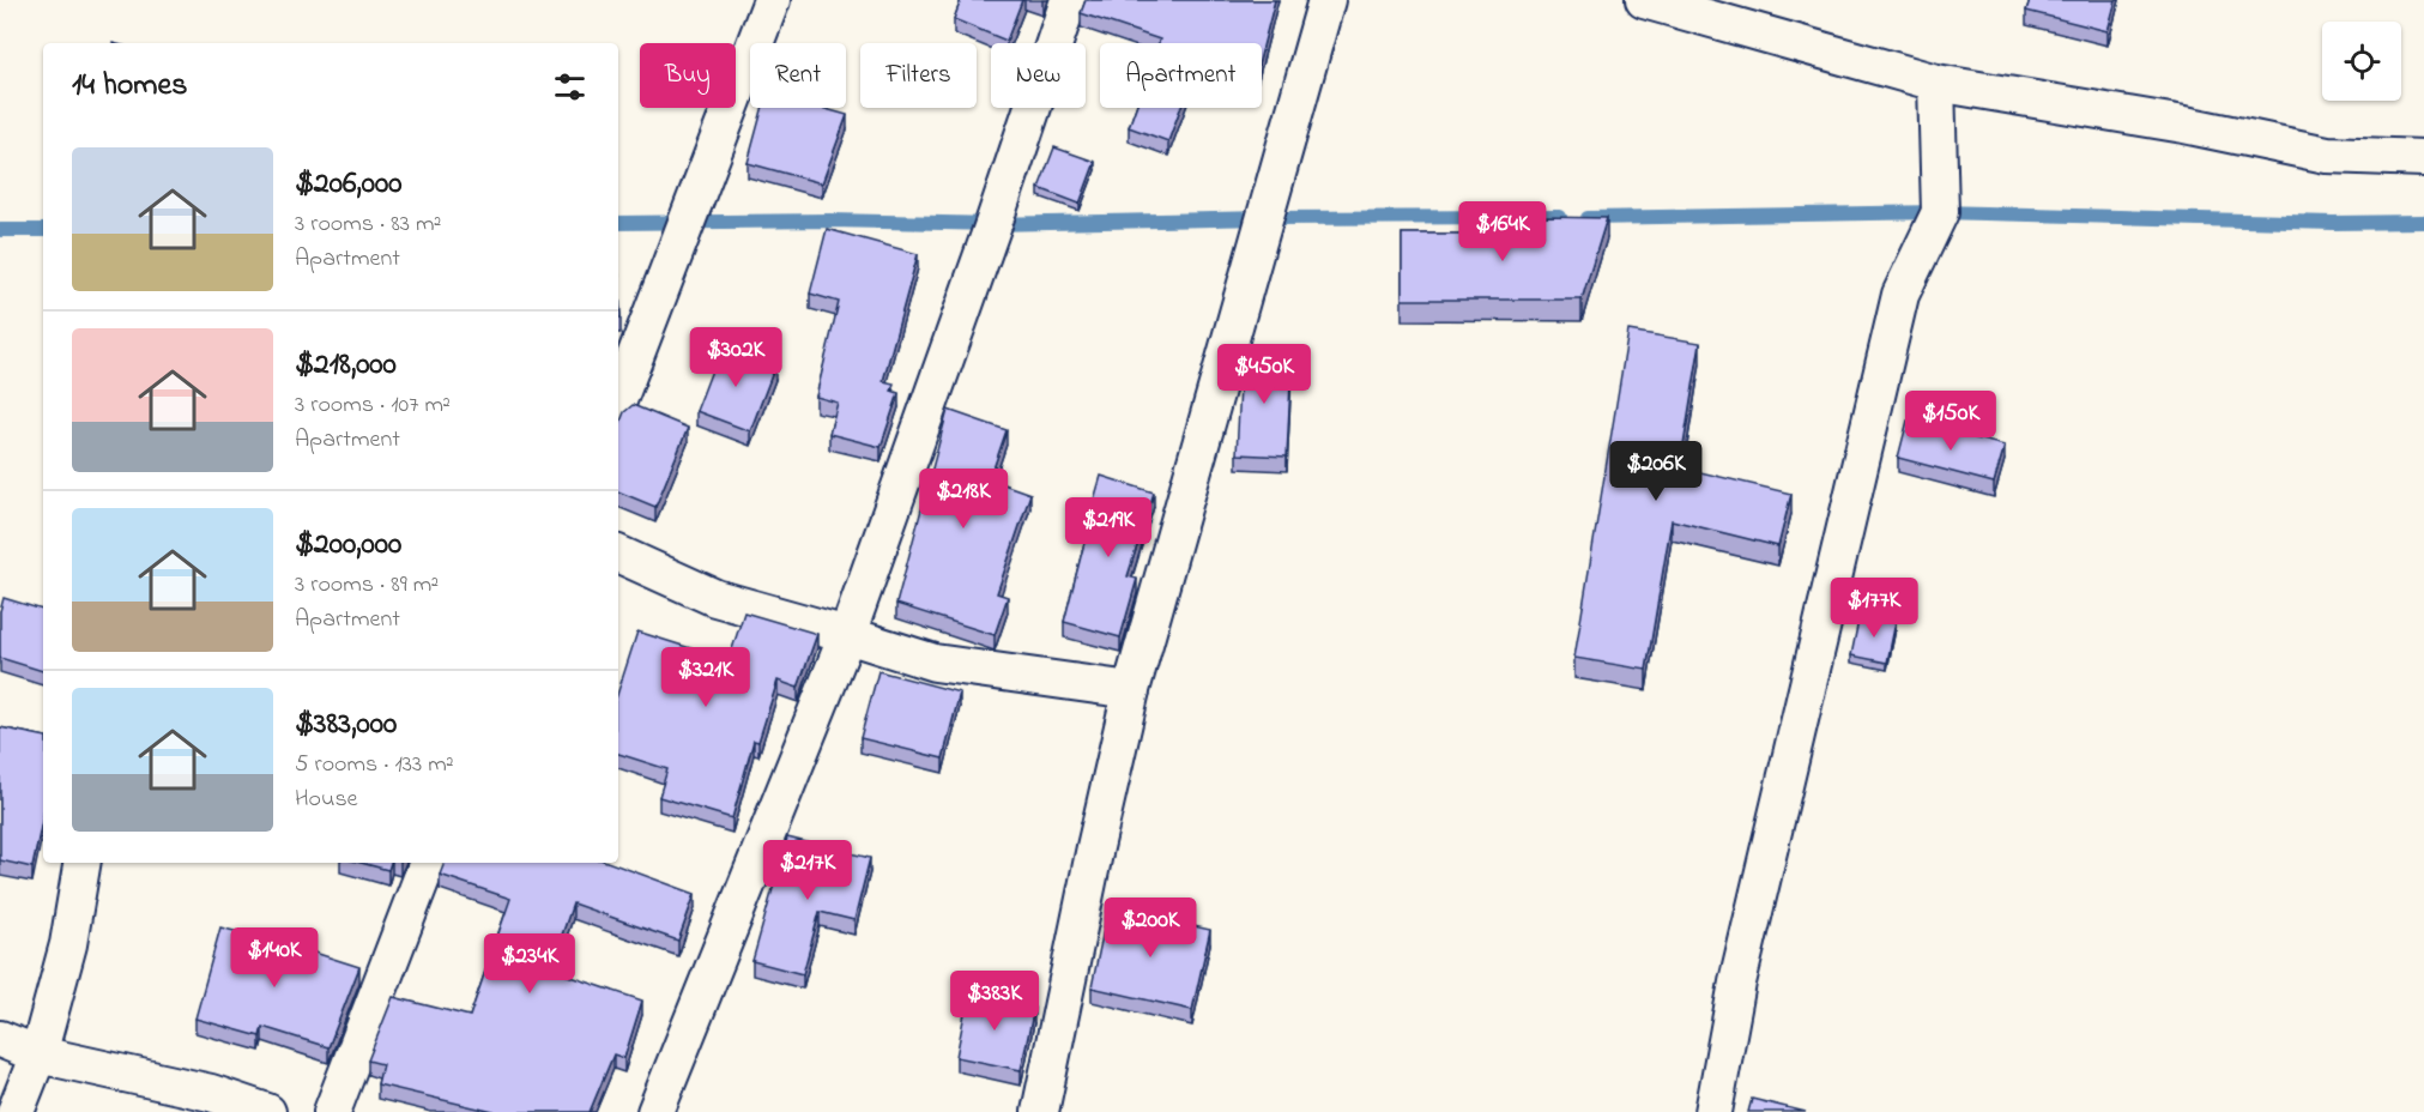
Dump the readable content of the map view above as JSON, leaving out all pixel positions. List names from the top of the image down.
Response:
{
  "page": {
    "chip": [
      "Buy",
      "Rent",
      "Filters",
      "New",
      "Apartment"
    ],
    "heading": "14 homes",
    "list": [
      {
        "name": "$206,000",
        "note": "3 rooms · 83 m² · Apartment"
      },
      {
        "name": "$218,000",
        "note": "3 rooms · 107 m² · Apartment"
      },
      {
        "name": "$200,000",
        "note": "3 rooms · 89 m² · Apartment"
      },
      {
        "name": "$383,000",
        "note": "5 rooms · 133 m² · House"
      }
    ],
    "price": [
      "$164K",
      "$302K",
      "$450K",
      "$150K",
      "$206K",
      "$218K",
      "$219K",
      "$177K",
      "$321K",
      "$217K",
      "$200K",
      "$140K",
      "$234K",
      "$383K"
    ]
  }
}
